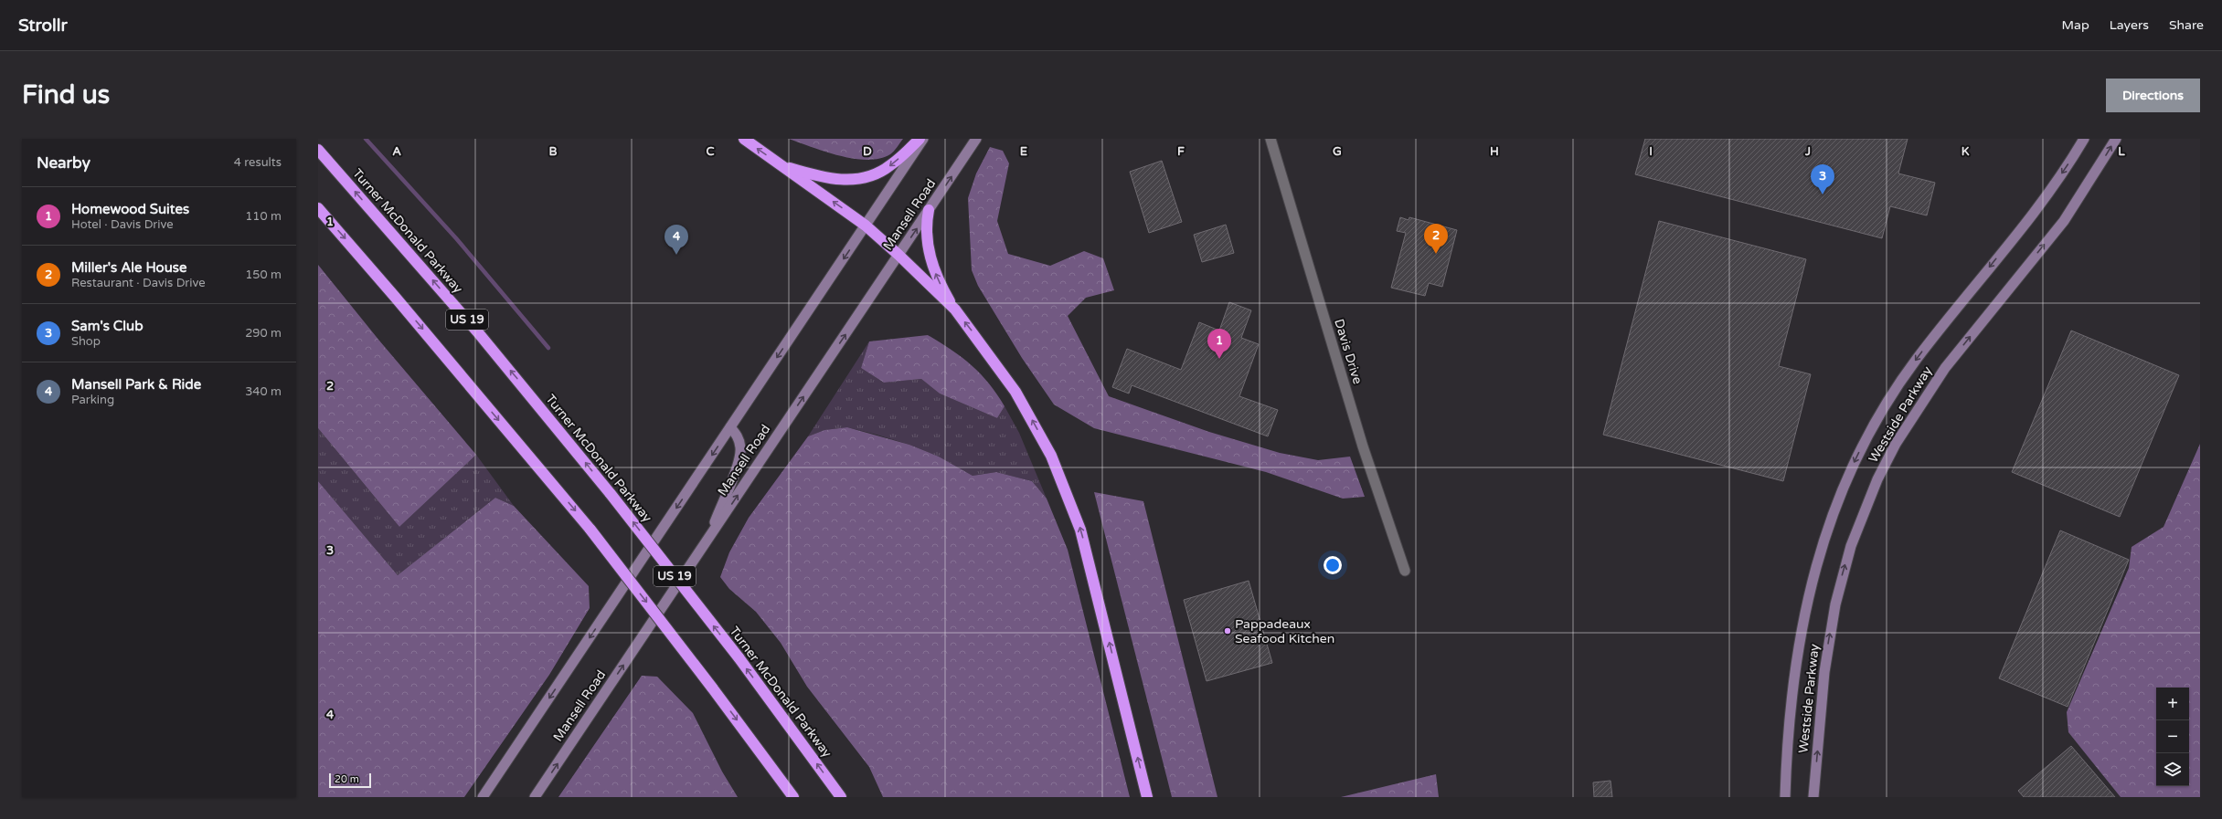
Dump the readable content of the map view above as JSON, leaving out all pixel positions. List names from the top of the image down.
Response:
{
  "streets": {
    "highway": ["Turner McDonald Parkway", "US 19"],
    "main road": ["Mansell Road", "Westside Parkway"],
    "street": ["Davis Drive"]
  },
  "places": ["Pappadeaux Seafood Kitchen"],
  "scale_bar": "20 m",
  "page": {
    "header": "Strollr",
    "nav": ["Map", "Layers", "Share"],
    "buttons": "Directions",
    "title": "Find us",
    "heading": ["Nearby", "4 results"],
    "pins": [
      "3",
      "2",
      "4",
      "1"
    ],
    "list": [
      {
        "mark": "1",
        "name": "Homewood Suites",
        "note": "Hotel · Davis Drive",
        "value": "110 m"
      },
      {
        "mark": "2",
        "name": "Miller's Ale House",
        "note": "Restaurant · Davis Drive",
        "value": "150 m"
      },
      {
        "mark": "3",
        "name": "Sam's Club",
        "note": "Shop",
        "value": "290 m"
      },
      {
        "mark": "4",
        "name": "Mansell Park & Ride",
        "note": "Parking",
        "value": "340 m"
      }
    ],
    "map_buttons": ["+", "−"],
    "scale": "20 m"
  },
  "grid": {
    "columns": [
      "A",
      "B",
      "C",
      "D",
      "E",
      "F",
      "G",
      "H",
      "I",
      "J",
      "K",
      "L"
    ],
    "rows": [
      "1",
      "2",
      "3",
      "4"
    ]
  }
}
